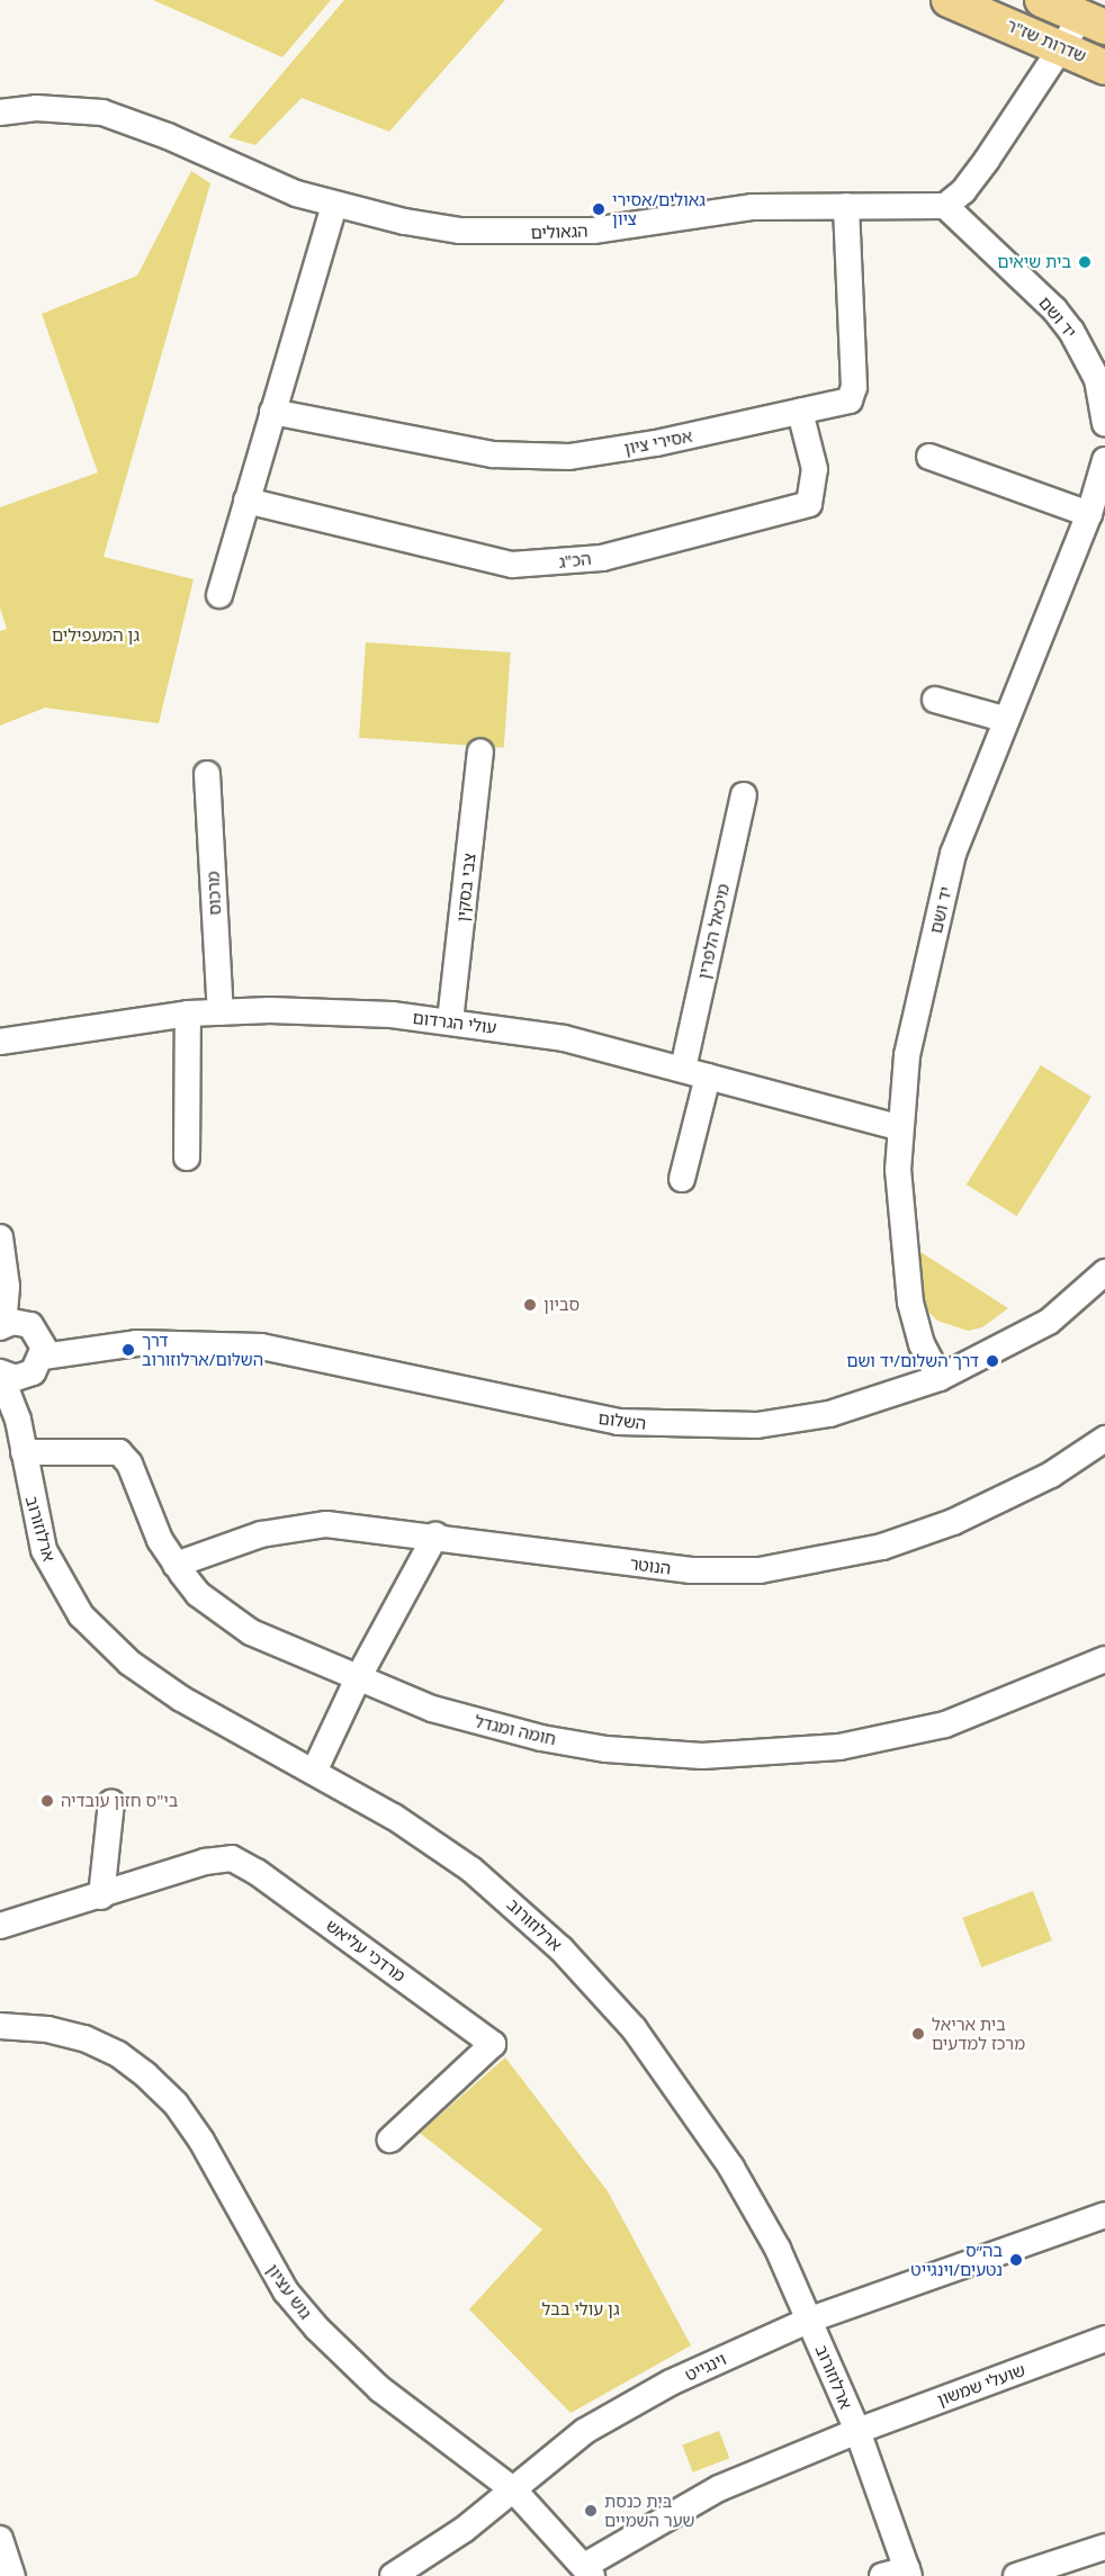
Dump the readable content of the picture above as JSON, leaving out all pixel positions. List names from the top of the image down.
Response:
{
  "streets": {
    "main road": ["שדרות שז\"ר"],
    "street": [
      "הגאולים",
      "יד ושם",
      "אסירי ציון",
      "הכ\"ג",
      "צבי בסקין",
      "מרכוס",
      "מיכאל הלפרין",
      "עולי הגרדום",
      "השלום",
      "ארלוזורוב",
      "הנוטר",
      "חומה ומגדל",
      "מרדכי עליאש",
      "גוש עציון",
      "וינגייט",
      "שועלי שמשון"
    ]
  },
  "crossings": [
    ["הגאולים", "יד ושם"],
    ["הגאולים", "אסירי ציון"],
    ["יד ושם", "עולי הגרדום"],
    ["יד ושם", "השלום"],
    ["אסירי ציון", "הכ\"ג"],
    ["צבי בסקין", "עולי הגרדום"],
    ["מרכוס", "עולי הגרדום"],
    ["מיכאל הלפרין", "עולי הגרדום"],
    ["השלום", "ארלוזורוב"],
    ["ארלוזורוב", "חומה ומגדל"],
    ["ארלוזורוב", "וינגייט"],
    ["ארלוזורוב", "שועלי שמשון"],
    ["הנוטר", "חומה ומגדל"],
    ["גוש עציון", "וינגייט"],
    ["גוש עציון", "שועלי שמשון"]
  ],
  "parks": ["גן המעפילים", "גן עולי בבל"],
  "places": [
    "גאולים/אסירי ציון",
    "בית שיאים",
    "סביון",
    "דרך השלום/ארלוזורוב",
    "דרך השלום/יד ושם",
    "בי\"ס חזון עובדיה",
    "בית אריאל מרכז למדעים",
    "בה״ס נטעים/וינגייט",
    "בית כנסת שער השמיים"
  ]
}
